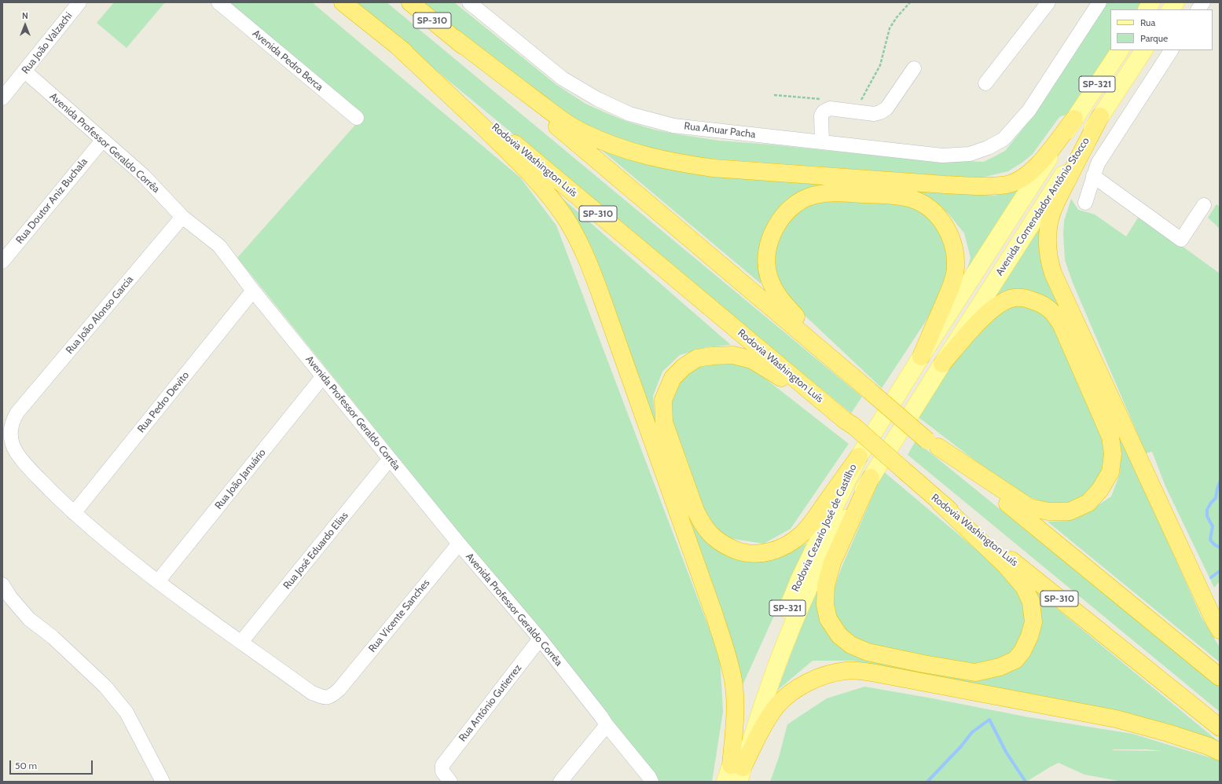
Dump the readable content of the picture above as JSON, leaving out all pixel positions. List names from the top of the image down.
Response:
{
  "streets": {
    "highway": ["SP-310", "Rodovia Washington Luís"],
    "main road": ["SP-321", "Avenida Comendador Antônio Stocco", "Rodovia Cezario José de Castilho"],
    "street": [
      "Rua João Valzachi",
      "Avenida Pedro Berca",
      "Rua Anuar Pacha",
      "Avenida Professor Geraldo Corrêa",
      "Rua Doutor Aniz Buchala",
      "Rua João Alonso Garcia",
      "Rua Pedro Devito",
      "Rua João Januário",
      "Rua José Eduardo Elias",
      "Rua Vicente Sanches",
      "Rua Antônio Gutierrez"
    ]
  },
  "crossings": [
    ["Rua João Valzachi", "Avenida Professor Geraldo Corrêa"],
    ["Avenida Professor Geraldo Corrêa", "Rua Doutor Aniz Buchala"],
    ["Avenida Professor Geraldo Corrêa", "Rua João Alonso Garcia"],
    ["Avenida Professor Geraldo Corrêa", "Rua Pedro Devito"],
    ["Avenida Professor Geraldo Corrêa", "Rua João Januário"],
    ["Avenida Professor Geraldo Corrêa", "Rua José Eduardo Elias"],
    ["Avenida Professor Geraldo Corrêa", "Rua Vicente Sanches"],
    ["Avenida Professor Geraldo Corrêa", "Rua Antônio Gutierrez"],
    ["Avenida Comendador Antônio Stocco", "Rodovia Cezario José de Castilho"],
    ["Rua João Alonso Garcia", "Rua Pedro Devito"],
    ["Rua João Alonso Garcia", "Rua João Januário"],
    ["Rua João Alonso Garcia", "Rua Vicente Sanches"],
    ["Rua João Januário", "Rua Vicente Sanches"],
    ["Rua José Eduardo Elias", "Rua Vicente Sanches"]
  ],
  "legend": ["Rua", "Parque"],
  "scale_bar": "50 m",
  "north": "top"
}
